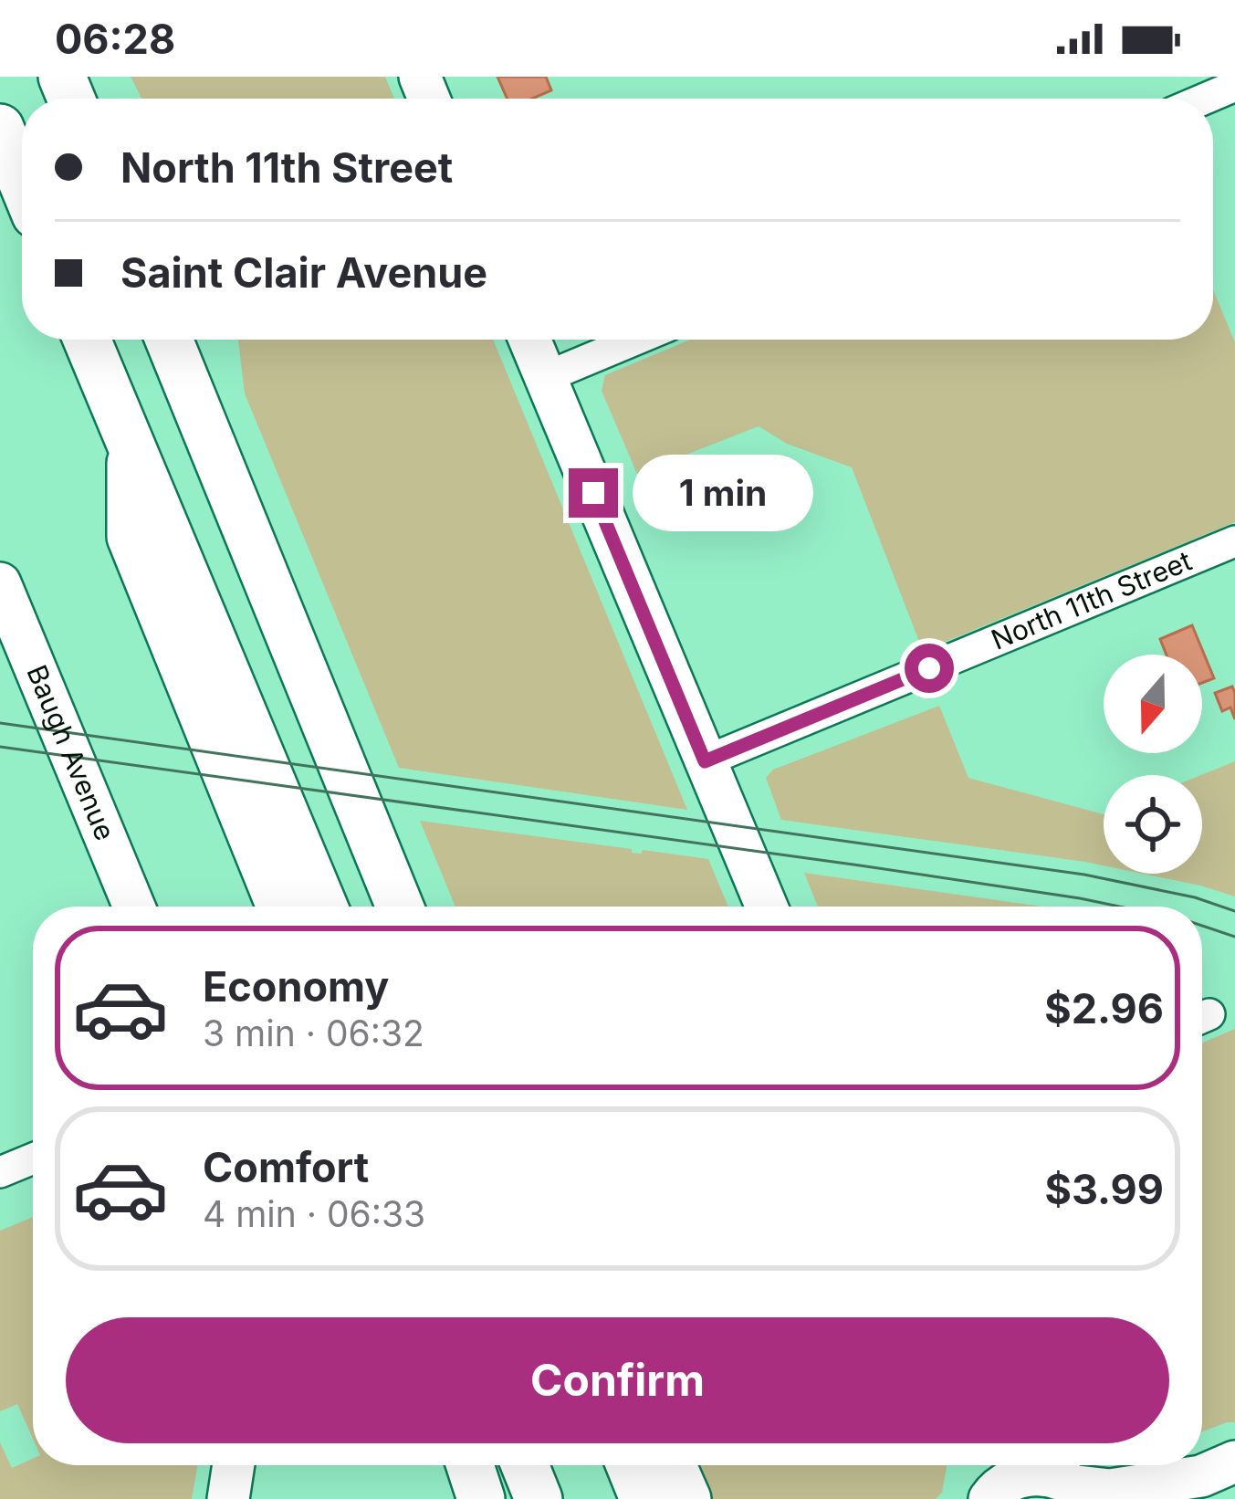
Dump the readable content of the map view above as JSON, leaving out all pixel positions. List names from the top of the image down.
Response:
{
  "streets": {
    "main road": ["Baugh Avenue"],
    "street": ["North 11th Street"]
  },
  "north": "bottom",
  "page": {
    "status": "06:28",
    "banner": ["North 11th Street", "Saint Clair Avenue"],
    "bubble": "1 min",
    "list": [
      {
        "name": "Economy",
        "note": "3 min · 06:32",
        "value": "$2.96"
      },
      {
        "name": "Comfort",
        "note": "4 min · 06:33",
        "value": "$3.99"
      }
    ],
    "buttons": "Confirm"
  }
}
